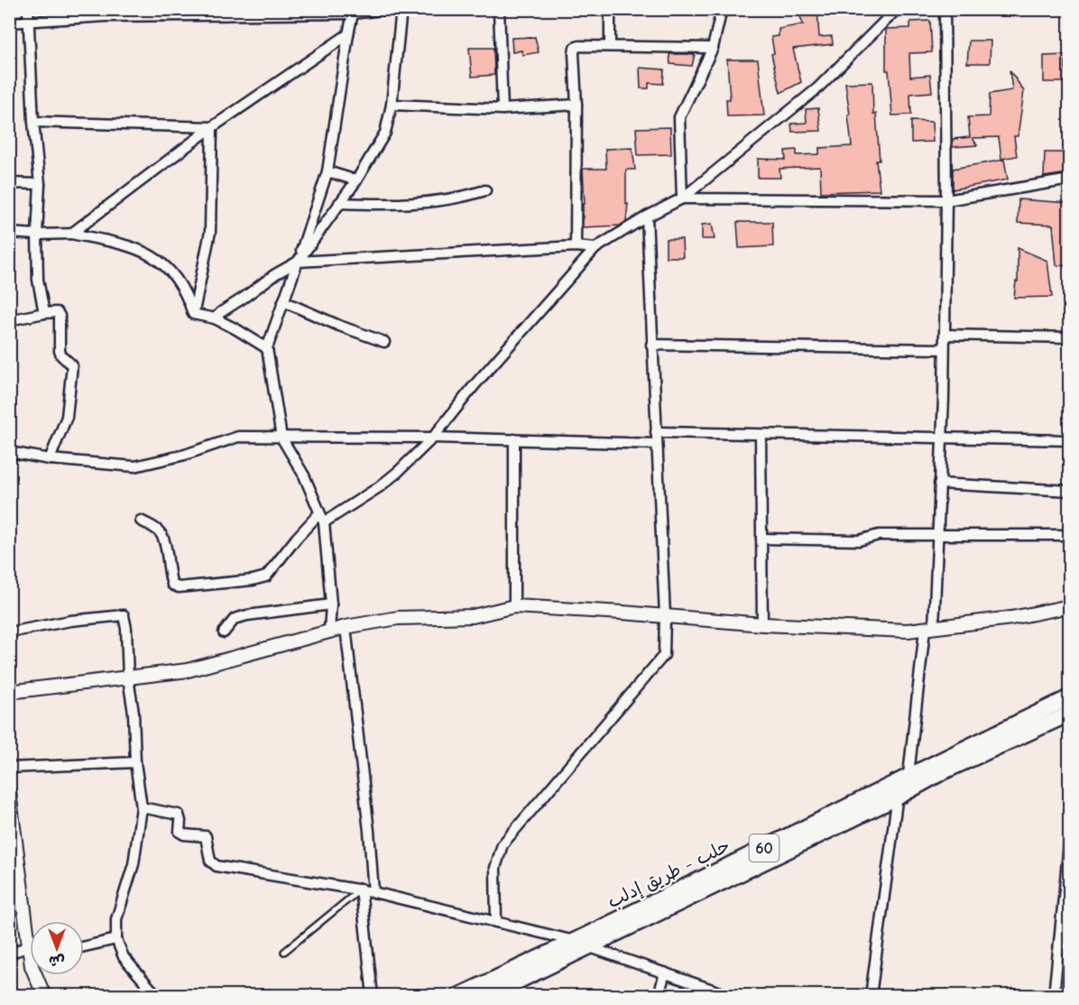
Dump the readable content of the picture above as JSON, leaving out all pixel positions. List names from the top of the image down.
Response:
{
  "streets": {
    "main road": ["60", "حلب - طريق إدلب"]
  },
  "north": "bottom"
}
